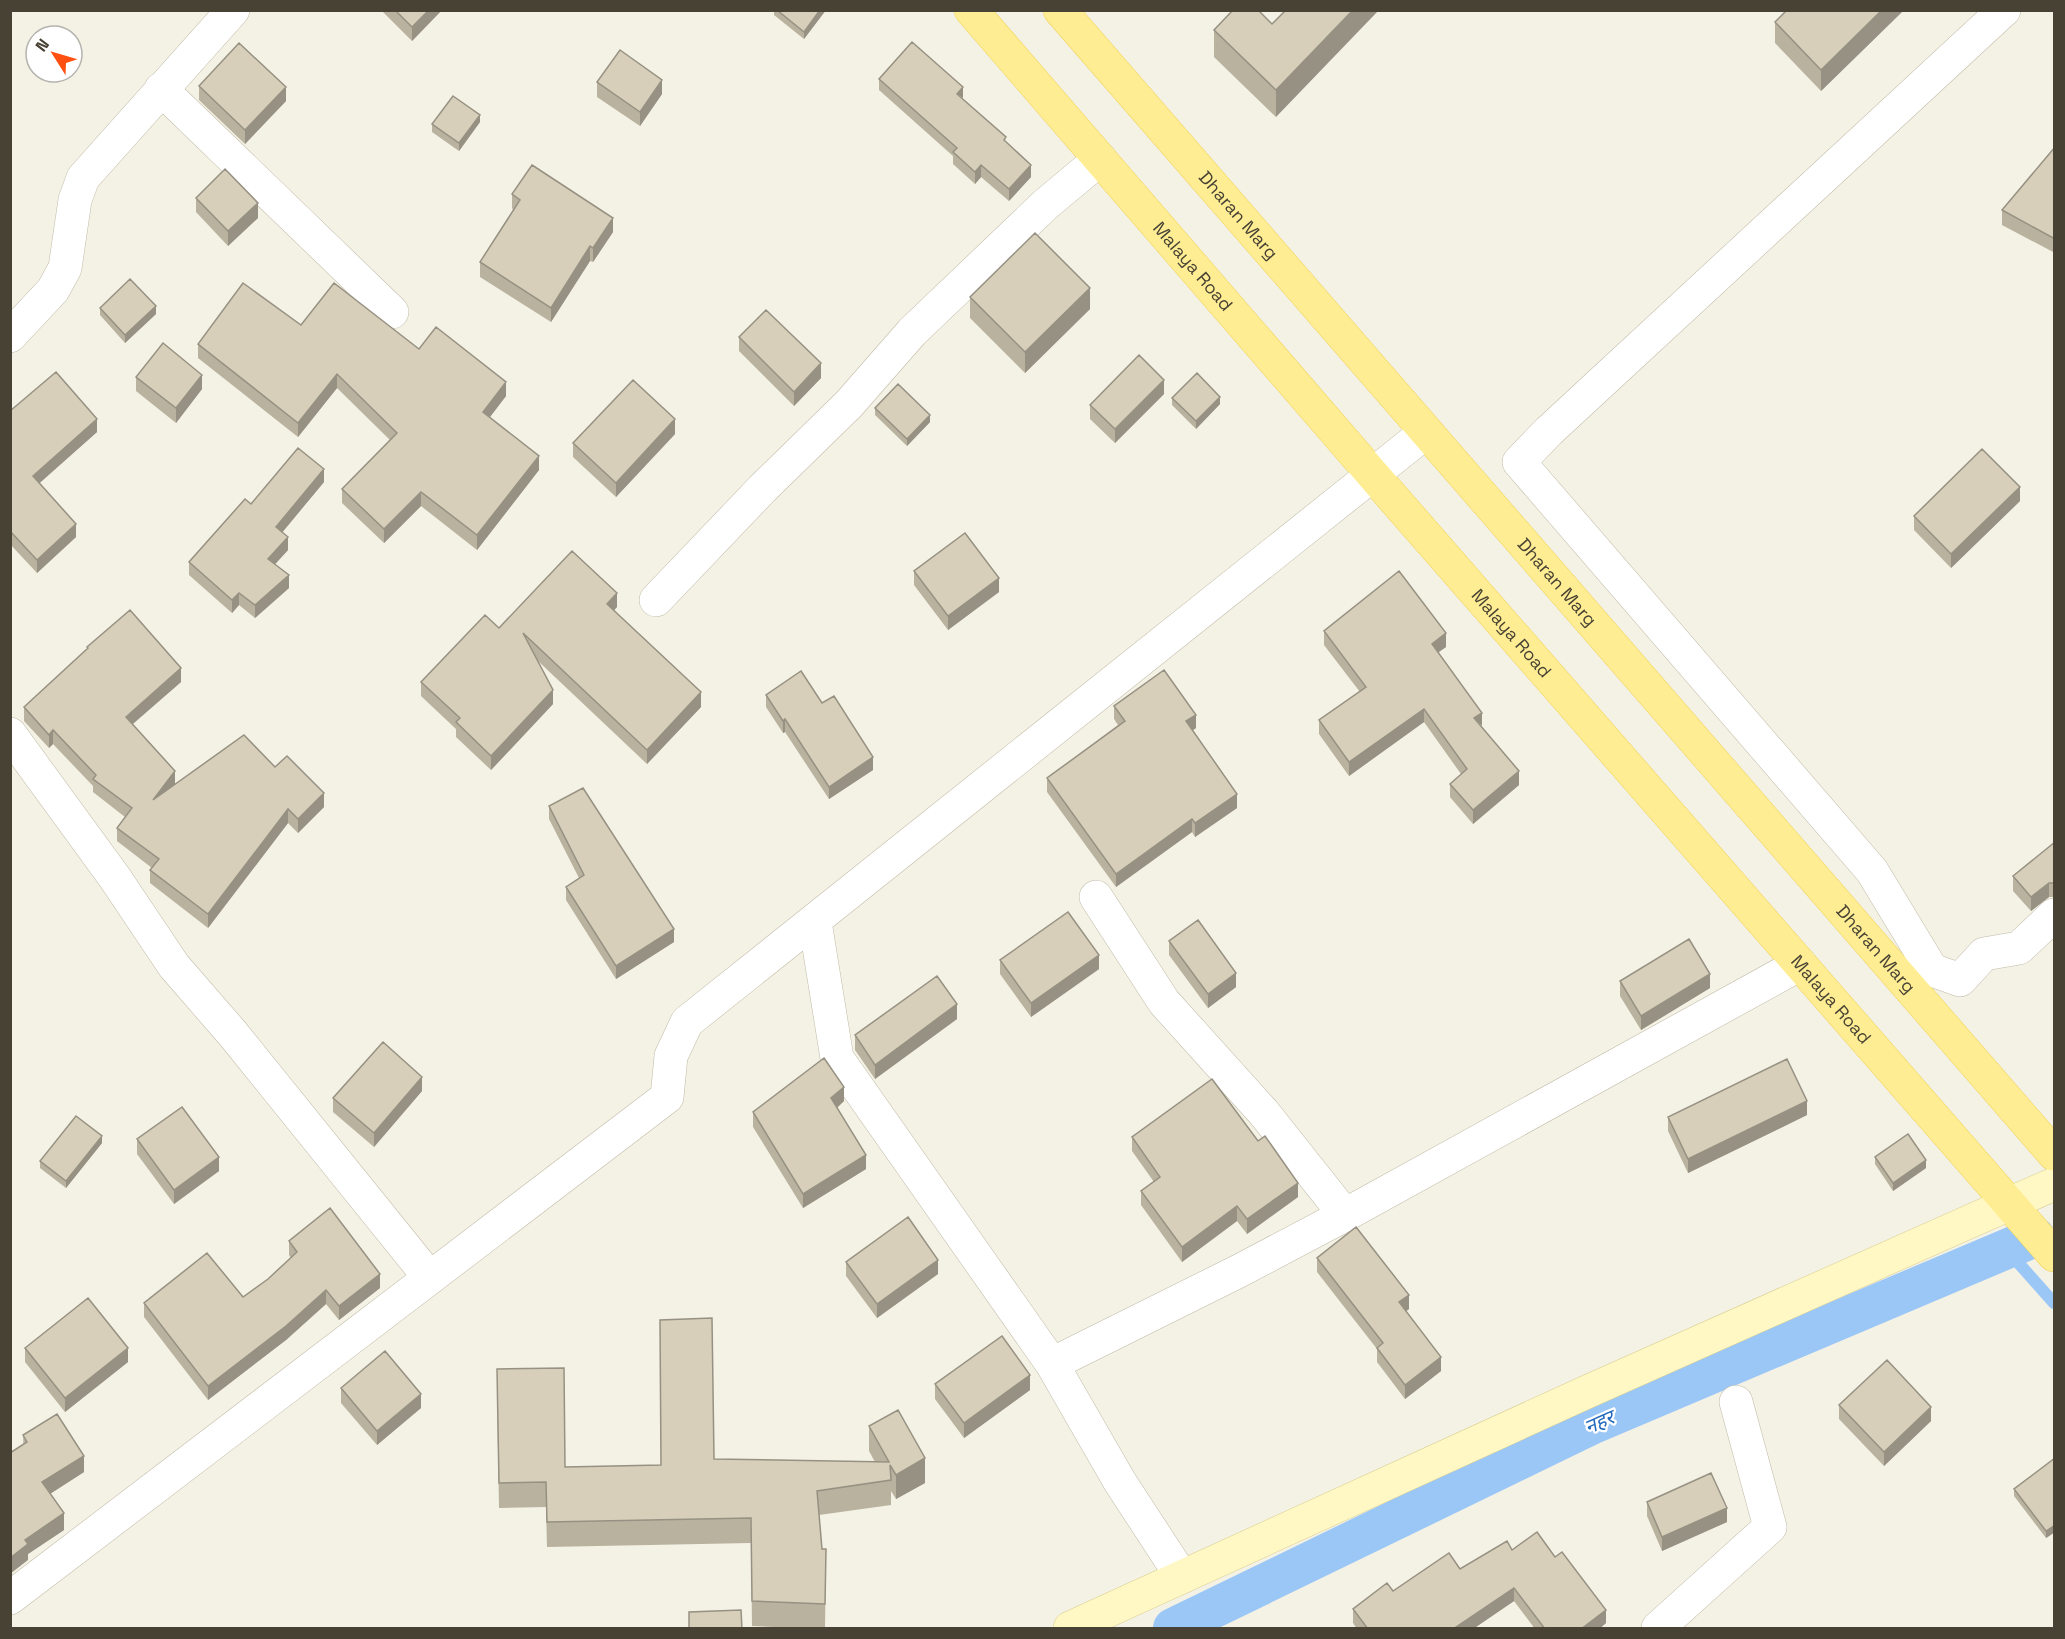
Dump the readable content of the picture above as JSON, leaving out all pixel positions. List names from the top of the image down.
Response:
{
  "streets": {
    "main road": ["Dharan Marg", "Malaya Road"]
  },
  "water": ["नहर"],
  "north": "top left"
}
